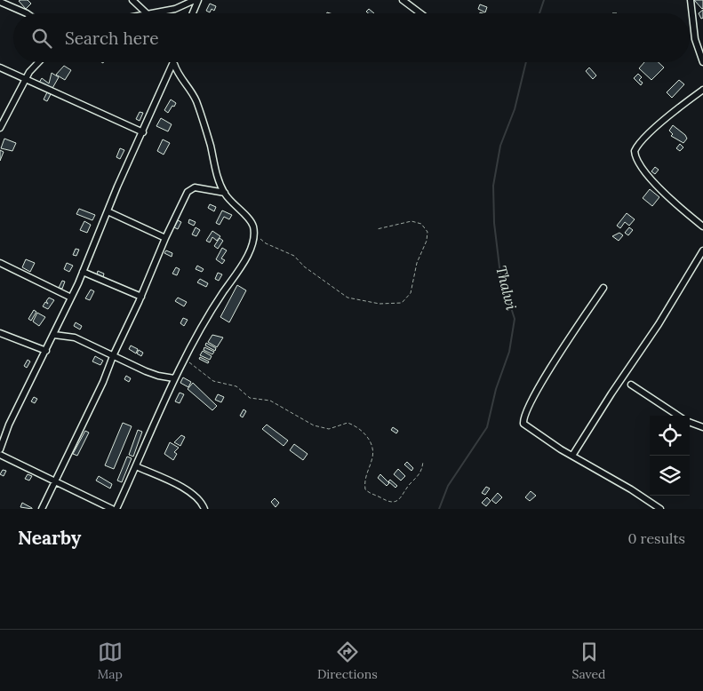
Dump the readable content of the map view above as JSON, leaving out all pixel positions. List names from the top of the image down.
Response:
{
  "water": ["Thalwi"],
  "page": {
    "search": "Search here",
    "heading": ["Nearby", "0 results"],
    "nav": ["Map", "Directions", "Saved"]
  }
}
